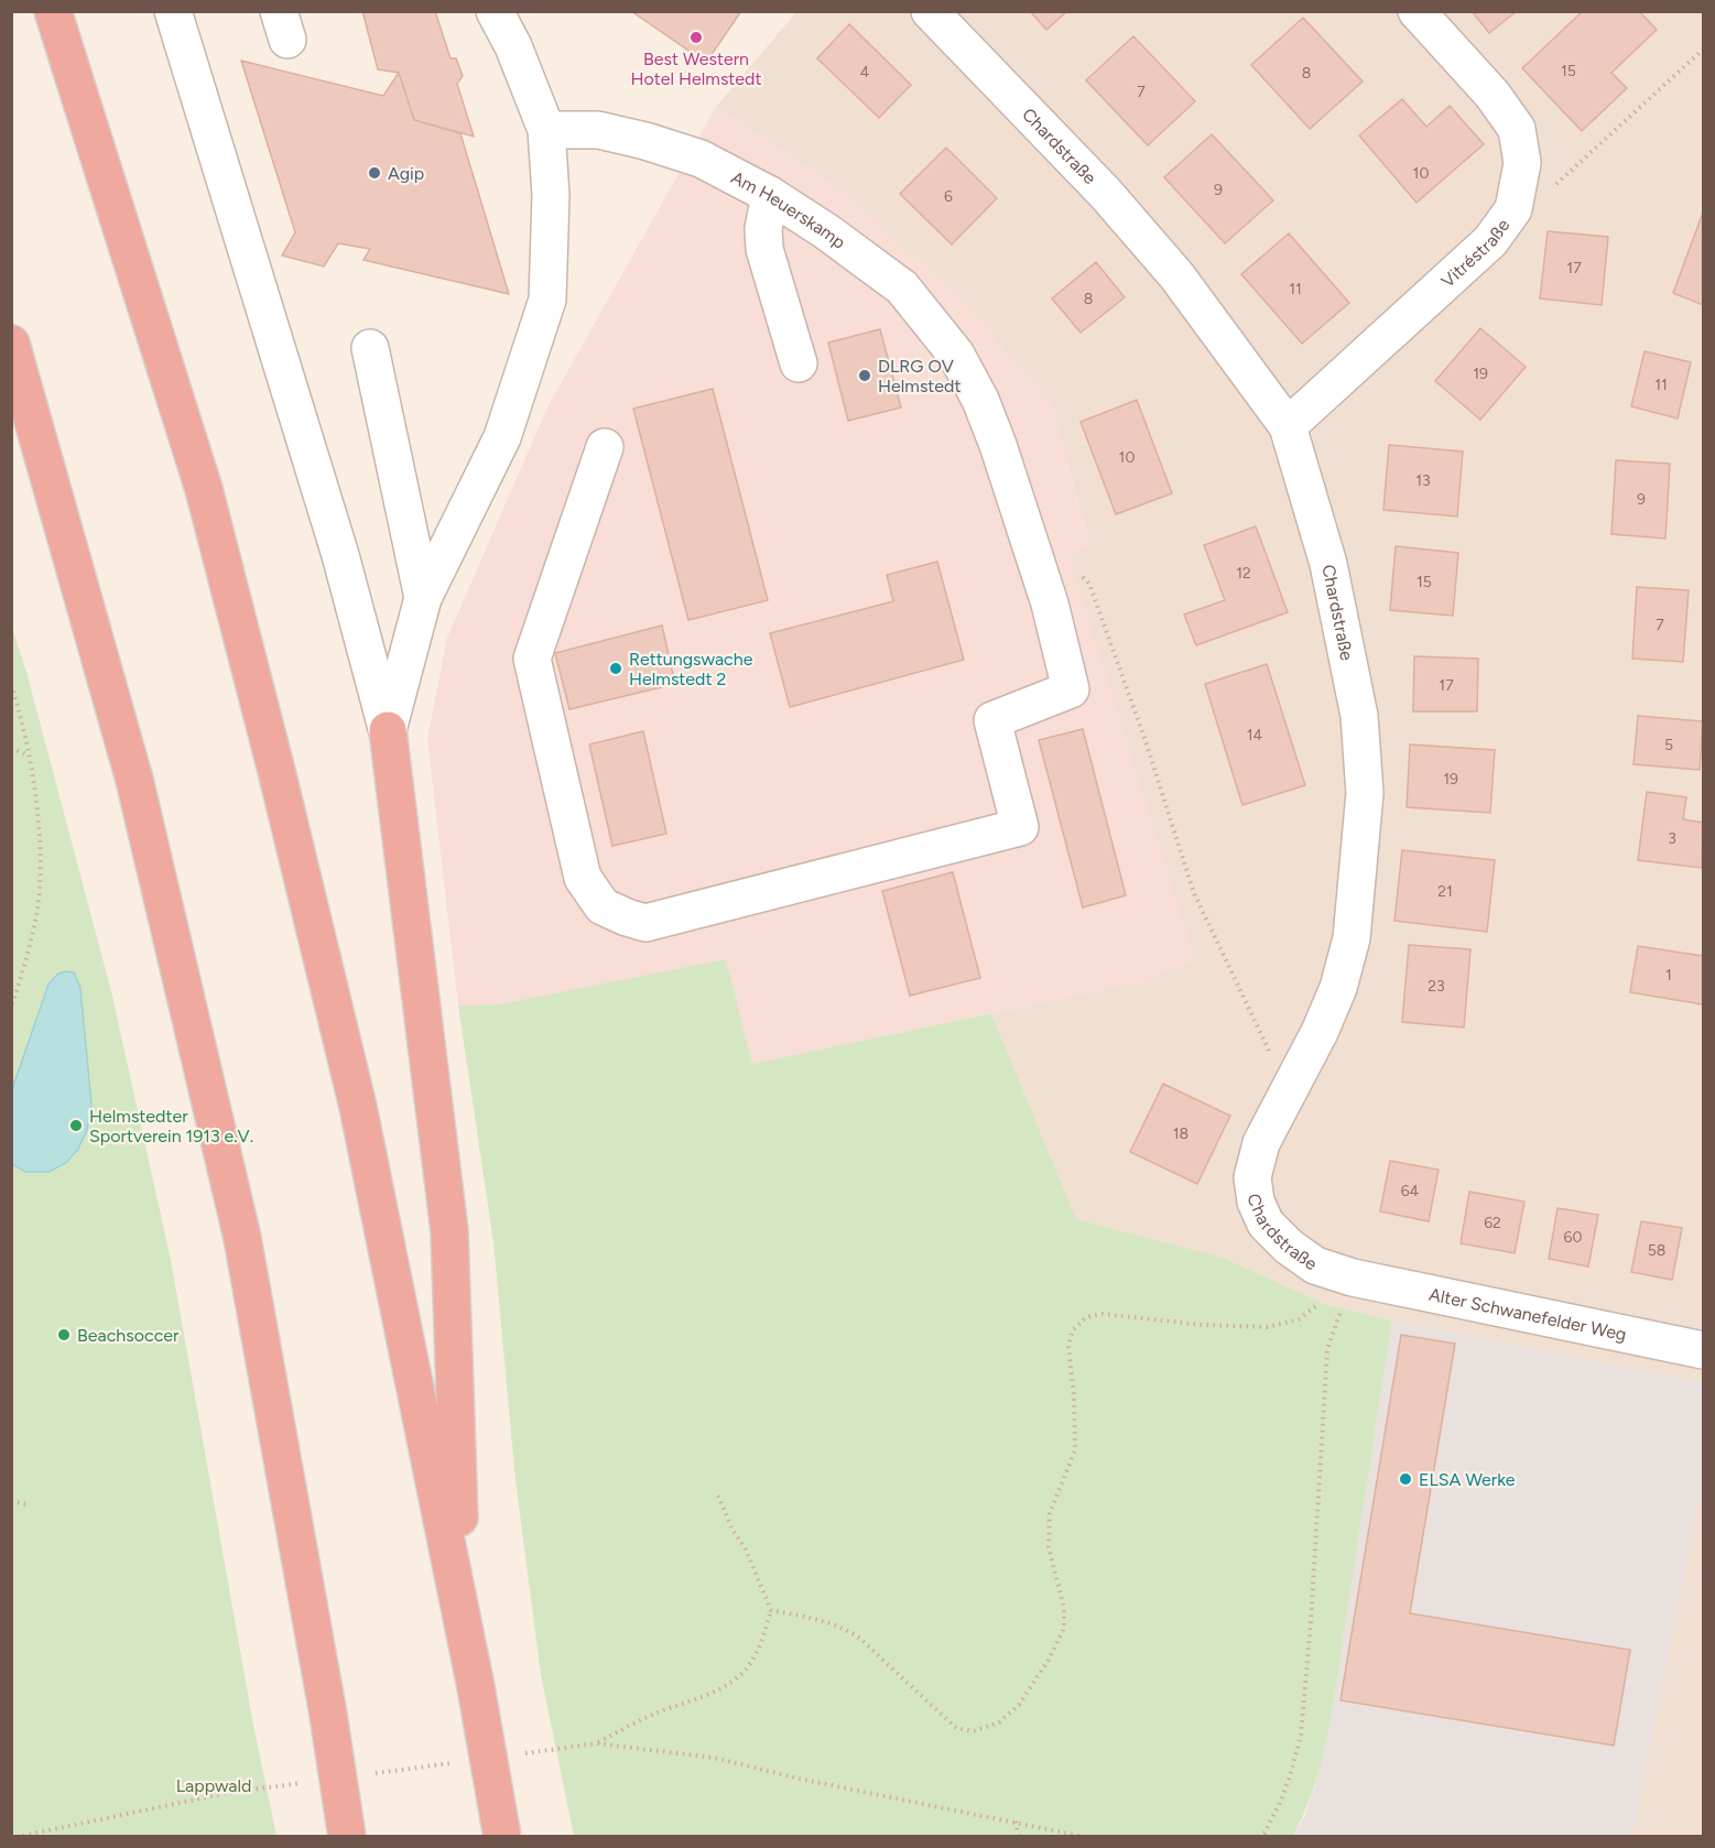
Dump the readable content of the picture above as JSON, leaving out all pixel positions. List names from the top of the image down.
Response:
{
  "streets": {
    "street": [
      "Chardstraße",
      "Am Heuerskamp",
      "Vitréstraße",
      "Alter Schwanefelder Weg"
    ]
  },
  "crossings": [
    ["Chardstraße", "Vitréstraße"],
    ["Chardstraße", "Alter Schwanefelder Weg"]
  ],
  "parks": ["Lappwald"],
  "places": [
    "Best Western Hotel Helmstedt",
    "Agip",
    "DLRG OV Helmstedt",
    "Rettungswache Helmstedt 2",
    "Helmstedter Sportverein 1913 e.V.",
    "Beachsoccer",
    "ELSA Werke"
  ],
  "house_numbers": [
    "15",
    "4",
    "8",
    "7",
    "10",
    "9",
    "6",
    "17",
    "11",
    "8",
    "19",
    "11",
    "10",
    "13",
    "9",
    "12",
    "15",
    "7",
    "17",
    "14",
    "5",
    "19",
    "3",
    "21",
    "1",
    "23",
    "18",
    "64",
    "62",
    "60",
    "58"
  ]
}
